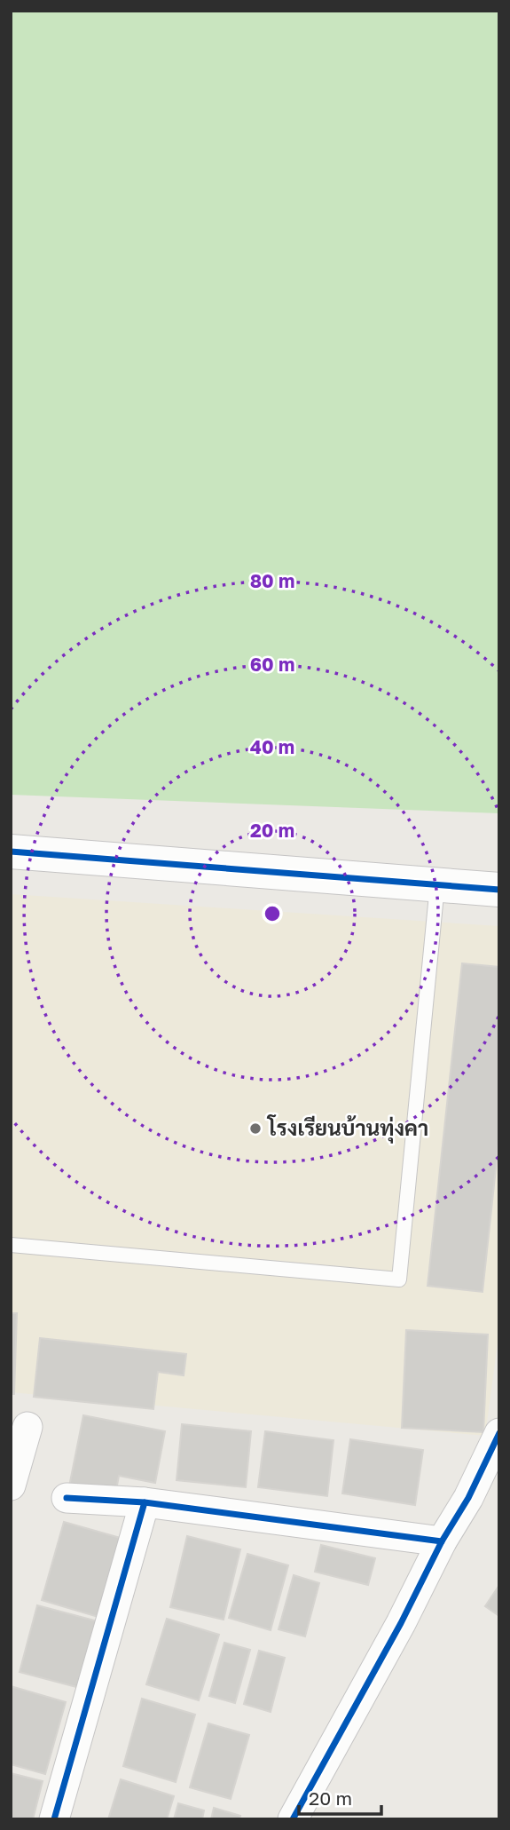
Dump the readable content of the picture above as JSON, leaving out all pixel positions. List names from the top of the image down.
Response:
{
  "places": ["โรงเรียนบ้านทุ่งคา"],
  "scale_bar": "20 m",
  "rings": [
    "80 m",
    "60 m",
    "40 m",
    "20 m"
  ]
}
